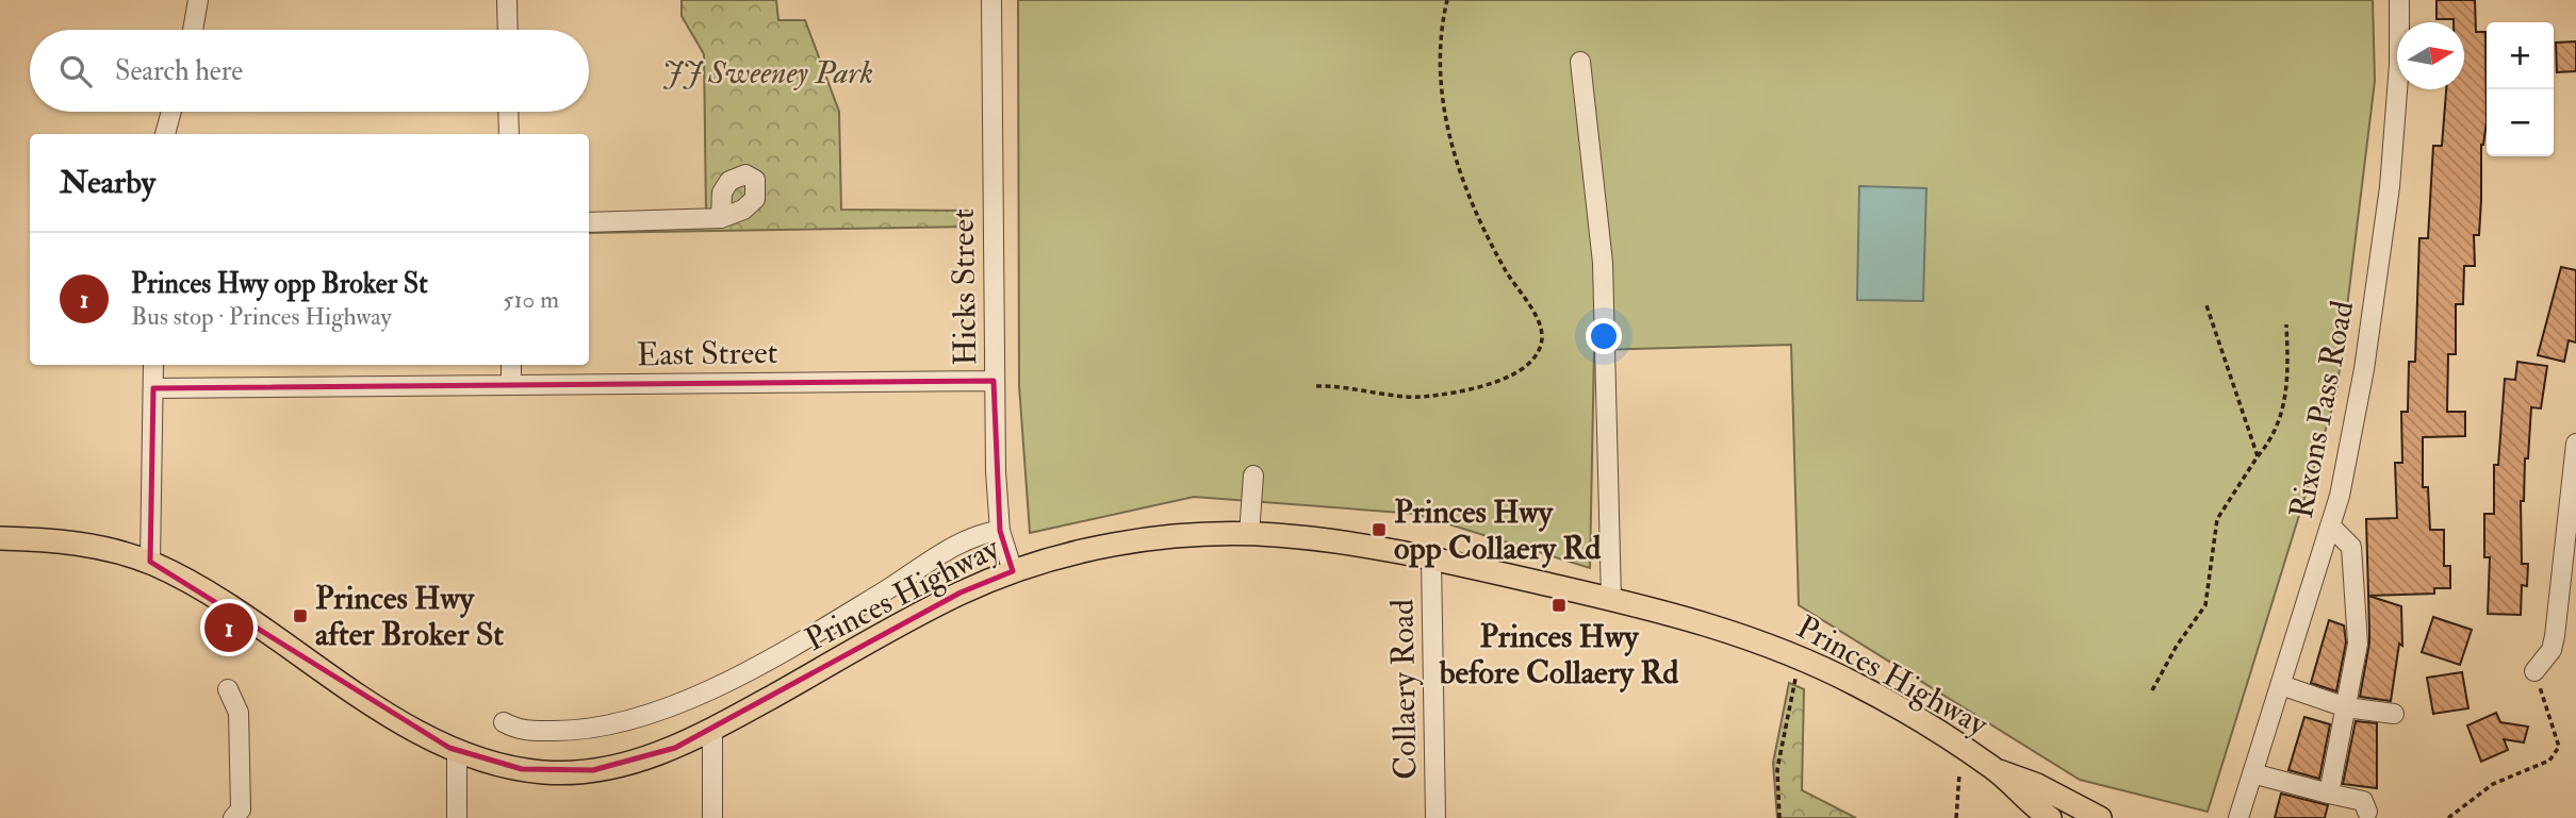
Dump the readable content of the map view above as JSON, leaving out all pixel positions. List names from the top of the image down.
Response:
{
  "streets": {
    "main road": ["Princes Highway"],
    "street": [
      "Hicks Street",
      "East Street",
      "Rixons Pass Road",
      "Collaery Road"
    ]
  },
  "crossings": [
    ["Hicks Street", "East Street"],
    ["Hicks Street", "Princes Highway"],
    ["Princes Highway", "Collaery Road"]
  ],
  "parks": ["JJ Sweeney Park"],
  "places": {
    "transit": ["Princes Hwy opp Collaery Rd", "Princes Hwy before Collaery Rd", "Princes Hwy after Broker St"]
  },
  "north": "right",
  "page": {
    "map_buttons": ["+", "−"],
    "search": "Search here",
    "heading": "Nearby",
    "list": [
      {
        "mark": "1",
        "name": "Princes Hwy opp Broker St",
        "note": "Bus stop · Princes Highway",
        "value": "510 m"
      }
    ],
    "pins": "1"
  }
}
